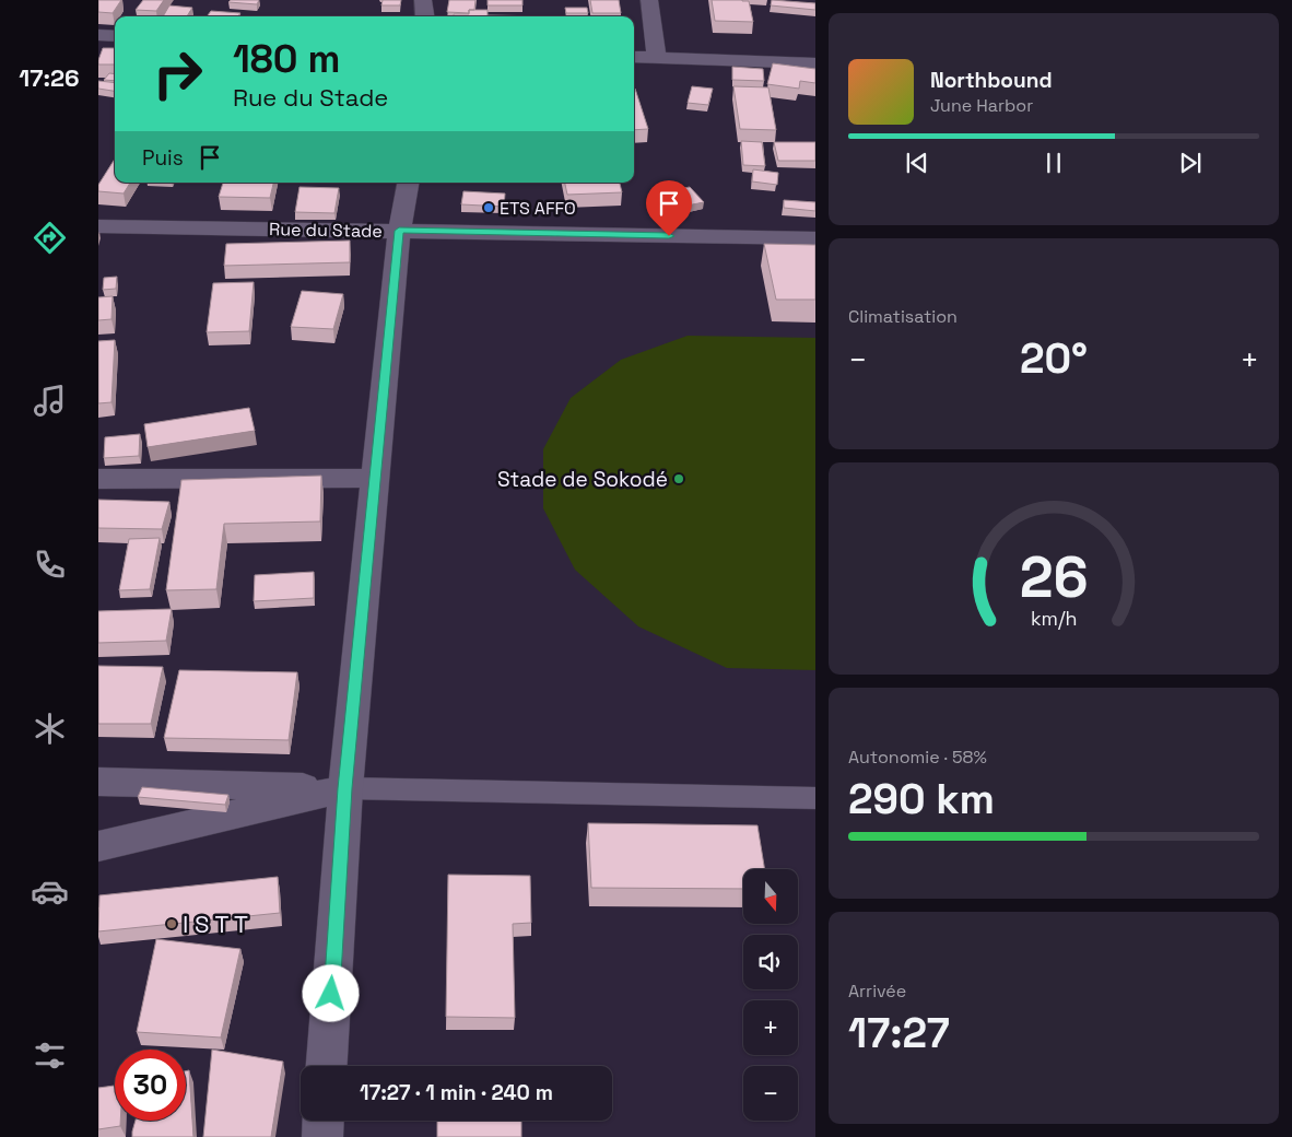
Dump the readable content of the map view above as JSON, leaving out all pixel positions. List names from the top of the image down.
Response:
{
  "streets": {
    "street": ["Rue du Stade"]
  },
  "places": ["ETS AFFO", "Stade de Sokodé", "I S T T"],
  "north": "bottom",
  "page": {
    "tabs": "17:26",
    "turn": ["180 m", "Rue du Stade"],
    "song": ["Northbound", "June Harbor"],
    "then": "Puis",
    "tile": [
      "Climatisation",
      ["Autonomie · 58%", "290 km"],
      ["Arrivée", "17:27"]
    ],
    "heat": ["−", "20°", "+"],
    "map_buttons": ["+", "−"],
    "limit": "30",
    "trip": "17:27 · 1 min · 240 m",
    "gauge": ["26", "km/h"]
  }
}
